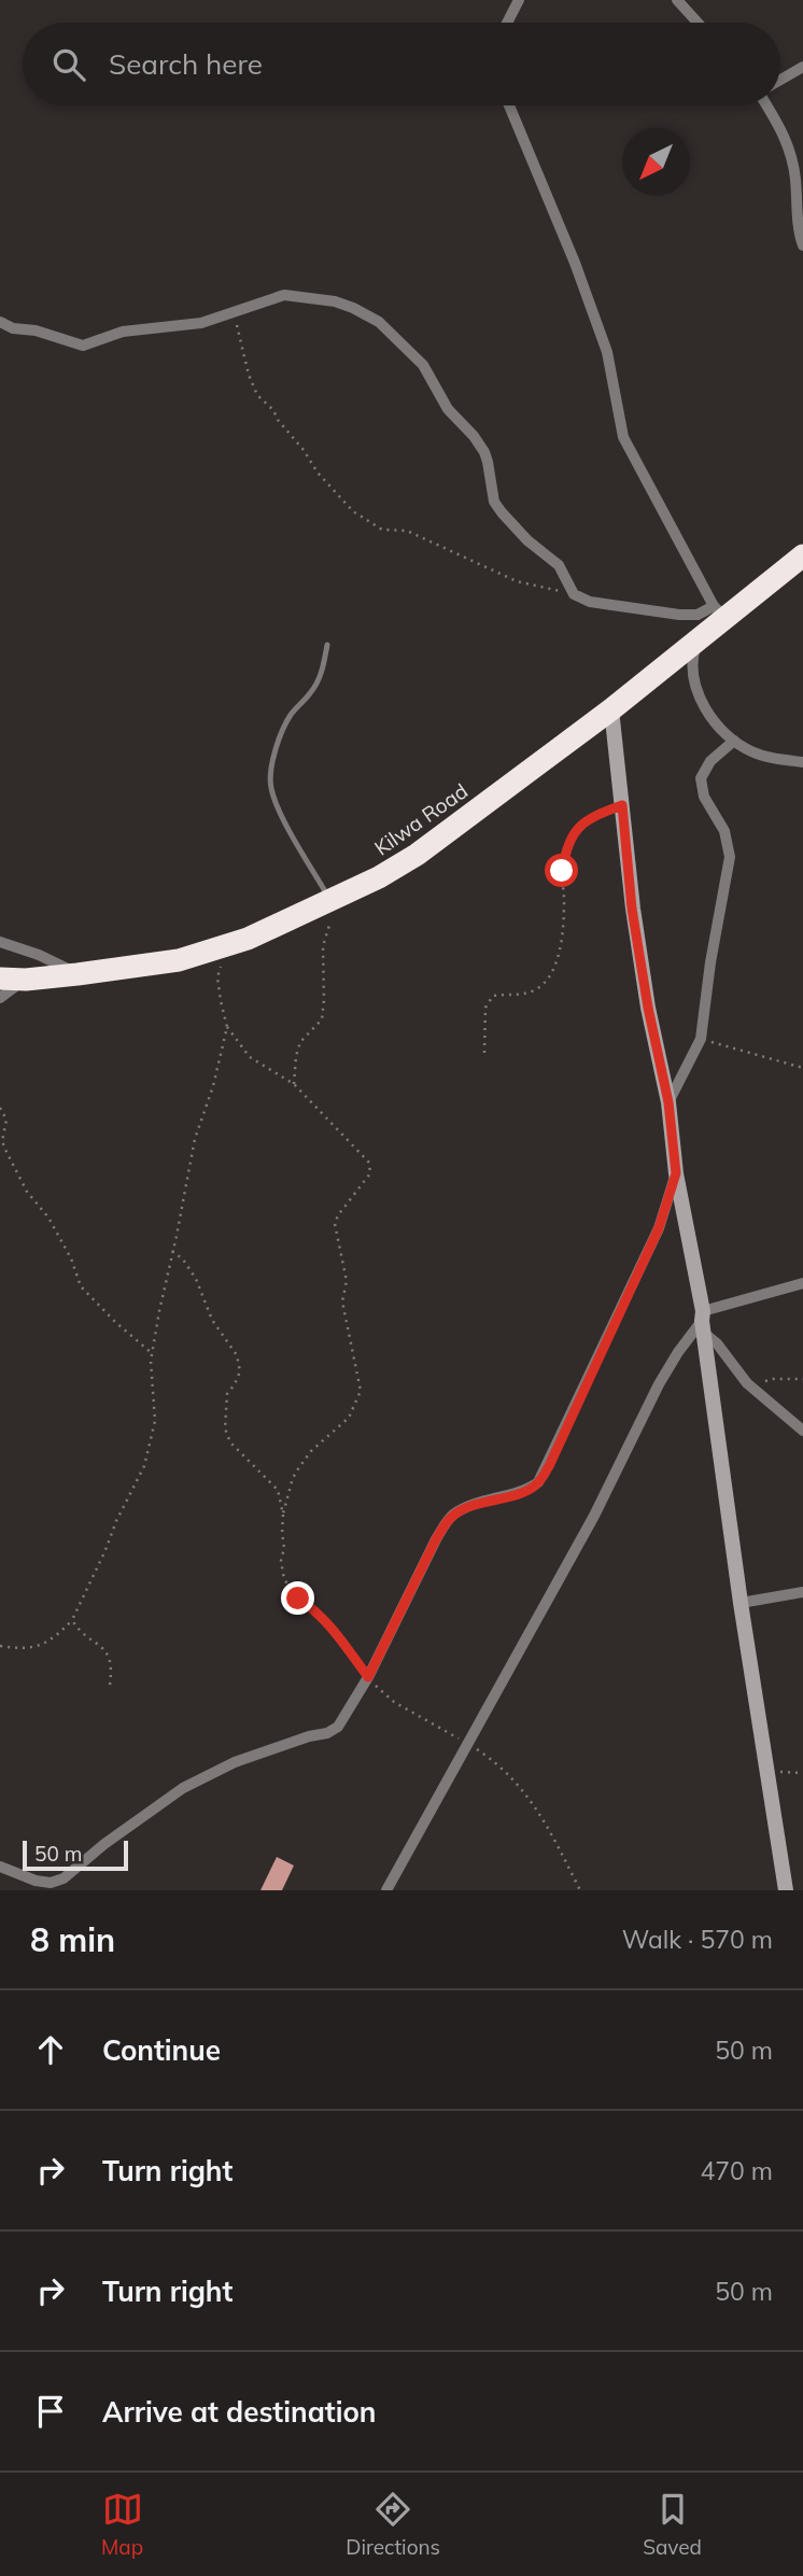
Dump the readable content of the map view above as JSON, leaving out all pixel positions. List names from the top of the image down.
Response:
{
  "streets": {
    "highway": ["Kilwa Road"]
  },
  "scale_bar": "50 m",
  "north": "bottom left",
  "page": {
    "search": "Search here",
    "scale": "50 m",
    "heading": ["8 min", "Walk · 570 m"],
    "list": [
      ["Continue", "50 m"],
      ["Turn right", "470 m"],
      ["Turn right", "50 m"],
      "Arrive at destination"
    ],
    "nav": ["Map", "Directions", "Saved"]
  }
}
